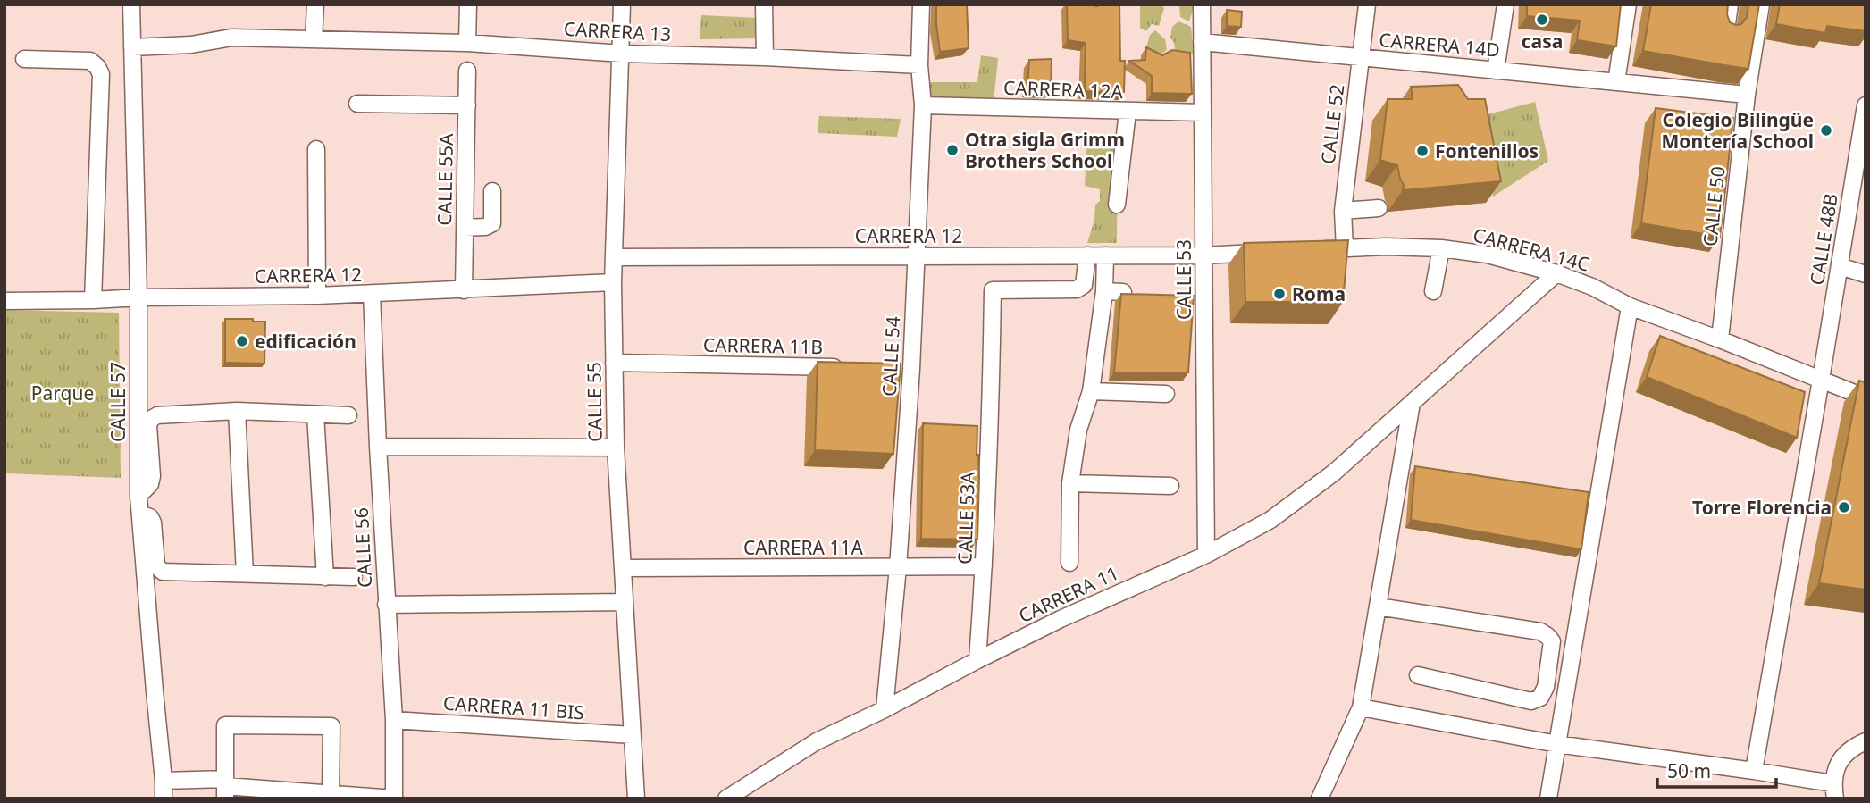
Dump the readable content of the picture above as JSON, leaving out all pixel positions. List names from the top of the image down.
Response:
{
  "streets": {
    "street": [
      "CARRERA 13",
      "CARRERA 14D",
      "CARRERA 12A",
      "CALLE 52",
      "CALLE 55A",
      "CALLE 50",
      "CARRERA 12",
      "CALLE 48B",
      "CARRERA 14C",
      "CALLE 53",
      "CARRERA 11B",
      "CALLE 54",
      "CALLE 57",
      "CALLE 55",
      "CALLE 53A",
      "CALLE 56",
      "CARRERA 11A",
      "CARRERA 11",
      "CARRERA 11 BIS"
    ]
  },
  "crossings": [
    ["CARRERA 13", "CALLE 54"],
    ["CARRERA 13", "CALLE 57"],
    ["CARRERA 13", "CALLE 55"],
    ["CARRERA 14D", "CALLE 52"],
    ["CARRERA 14D", "CALLE 50"],
    ["CARRERA 14D", "CALLE 53"],
    ["CARRERA 12A", "CALLE 53"],
    ["CARRERA 12A", "CALLE 54"],
    ["CALLE 52", "CARRERA 14C"],
    ["CALLE 55A", "CARRERA 12"],
    ["CALLE 50", "CARRERA 14C"],
    ["CARRERA 12", "CALLE 53"],
    ["CARRERA 12", "CALLE 54"],
    ["CARRERA 12", "CALLE 57"],
    ["CARRERA 12", "CALLE 55"],
    ["CARRERA 12", "CALLE 53A"],
    ["CARRERA 12", "CALLE 56"],
    ["CALLE 48B", "CARRERA 14C"],
    ["CARRERA 14C", "CARRERA 11"],
    ["CALLE 53", "CARRERA 11"],
    ["CARRERA 11B", "CALLE 55"],
    ["CALLE 54", "CARRERA 11A"],
    ["CALLE 54", "CARRERA 11"],
    ["CALLE 55", "CARRERA 11A"],
    ["CALLE 55", "CARRERA 11 BIS"],
    ["CALLE 53A", "CARRERA 11A"],
    ["CALLE 53A", "CARRERA 11"],
    ["CALLE 56", "CARRERA 11 BIS"]
  ],
  "parks": ["Parque"],
  "places": [
    "casa",
    "Colegio Bilingüe Montería School",
    "Otra sigla Grimm Brothers School",
    "Fontenillos",
    "Roma",
    "edificación",
    "Torre Florencia"
  ],
  "scale_bar": "50 m"
}
